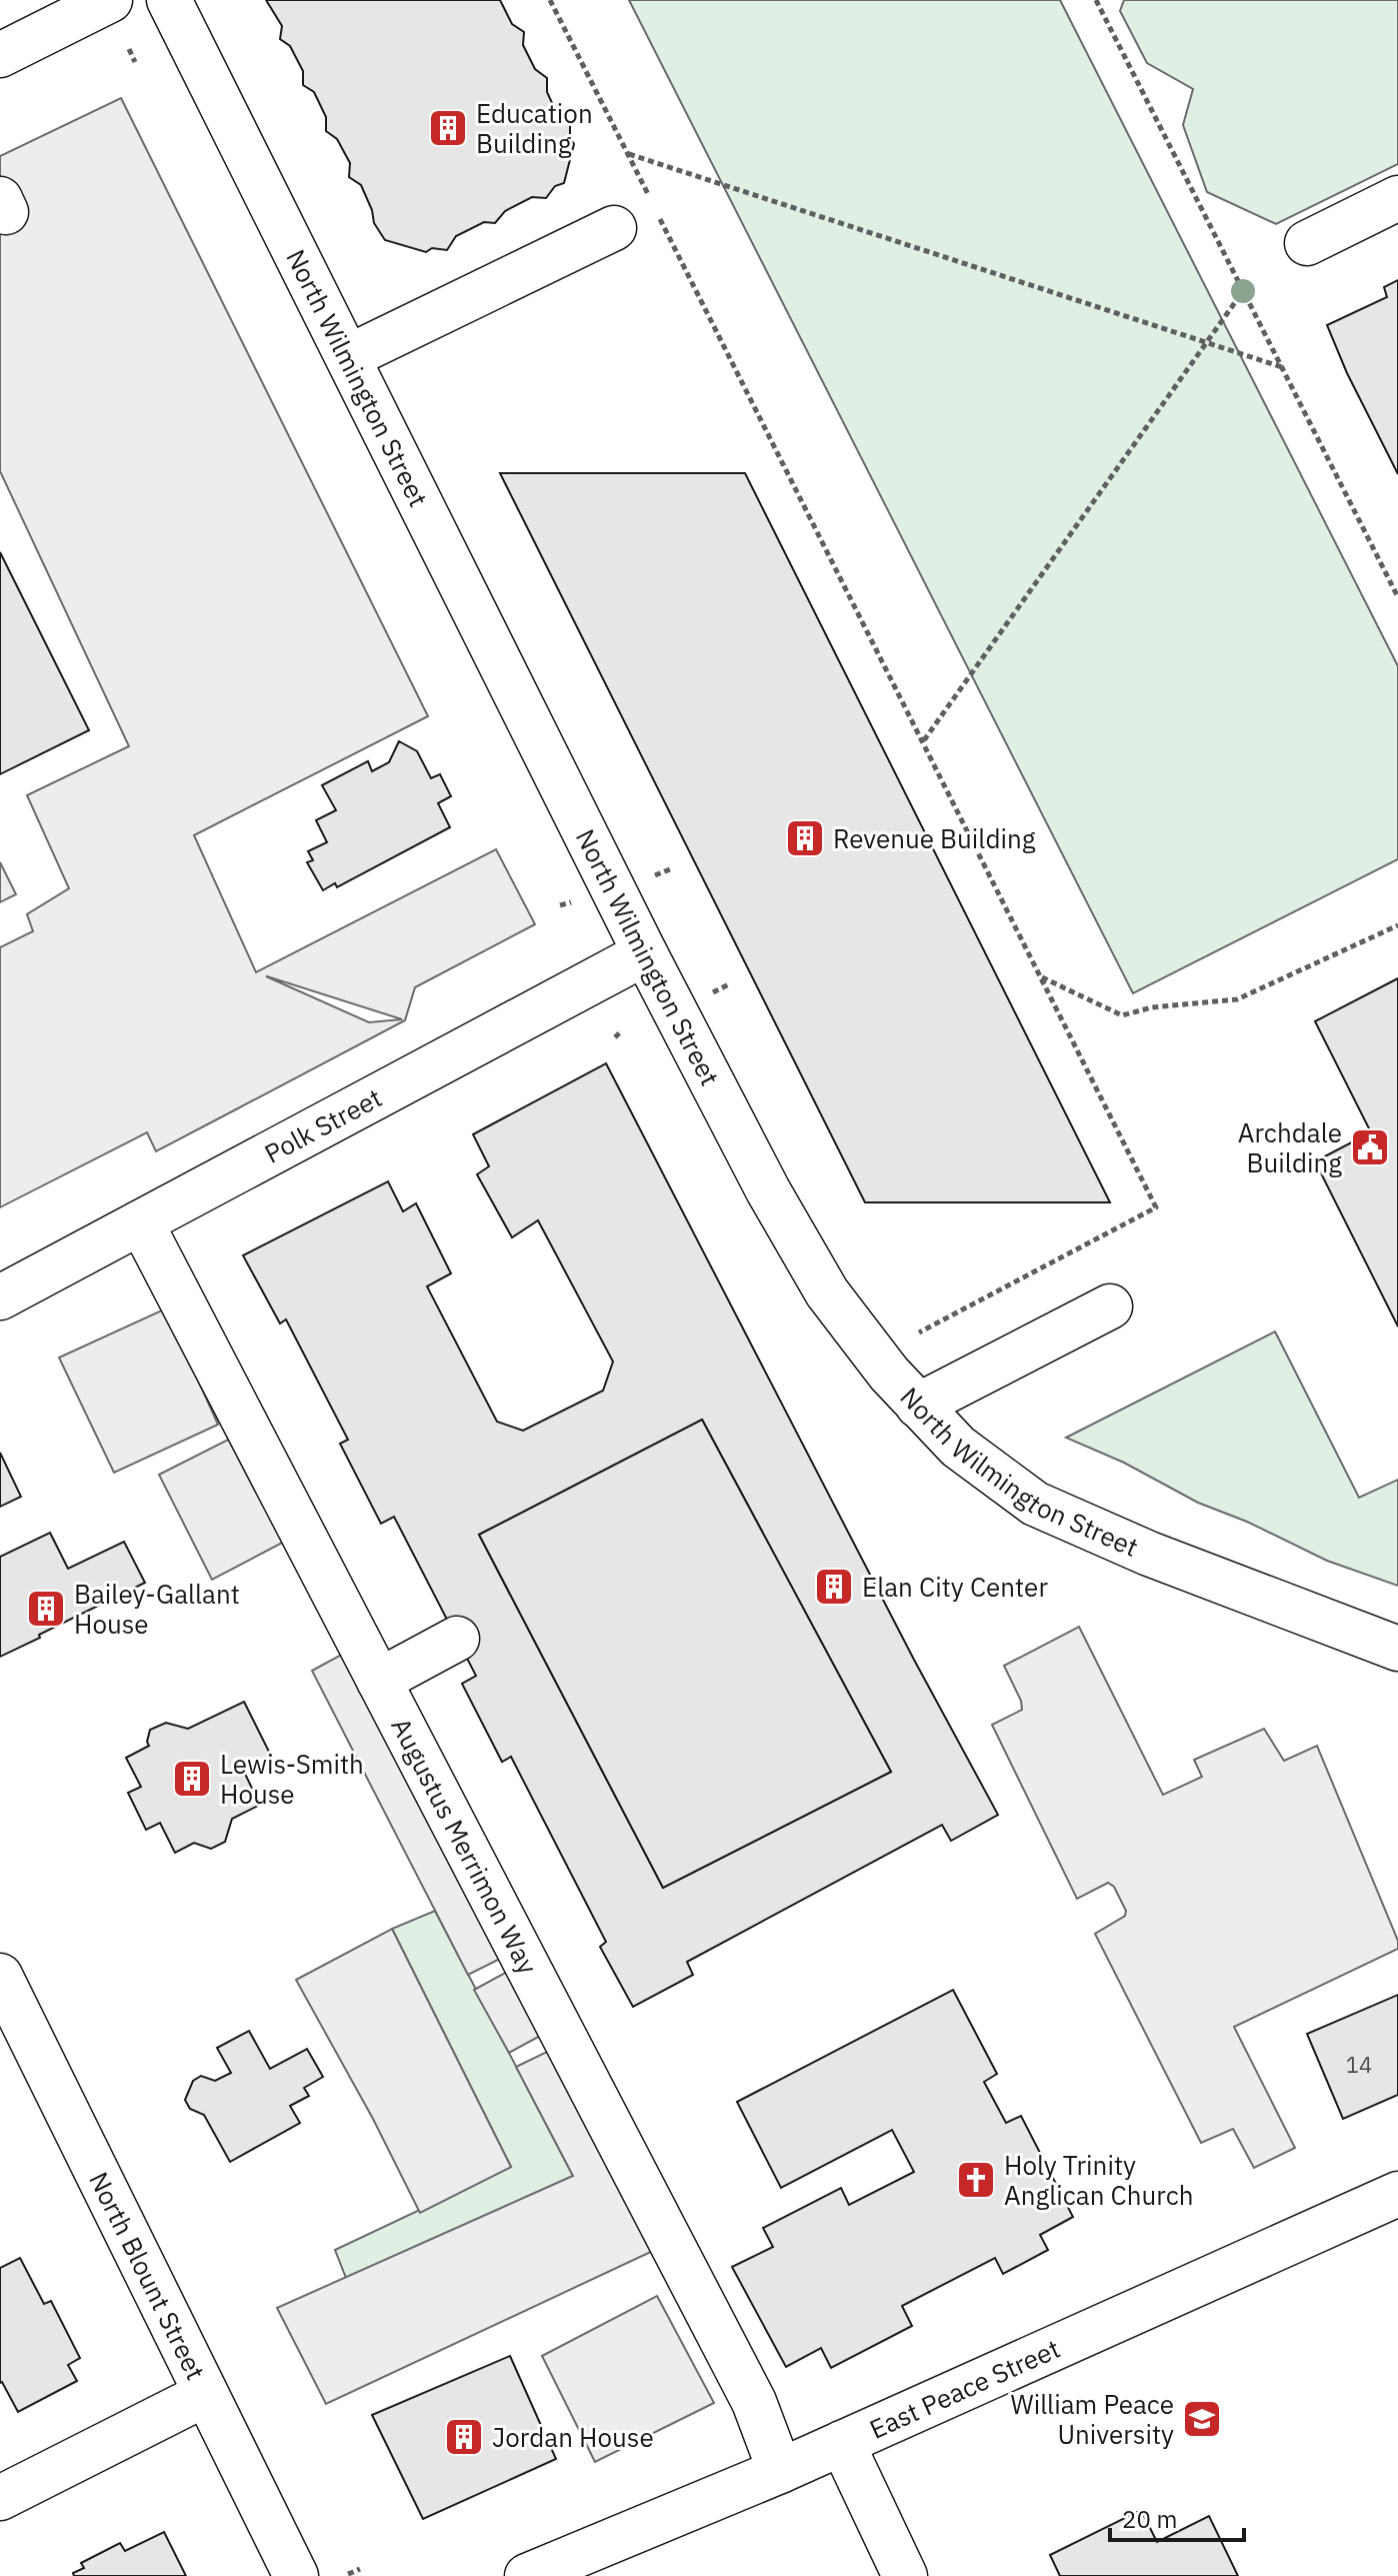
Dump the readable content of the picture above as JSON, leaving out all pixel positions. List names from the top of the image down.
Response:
{
  "streets": {
    "main road": [
      "North Wilmington Street",
      "Polk Street",
      "Augustus Merrimon Way",
      "North Blount Street",
      "East Peace Street"
    ]
  },
  "crossings": [
    ["North Wilmington Street", "Polk Street"],
    ["Polk Street", "Augustus Merrimon Way"],
    ["Augustus Merrimon Way", "East Peace Street"]
  ],
  "places": {
    "building": [
      "Education Building",
      "Revenue Building",
      "Elan City Center",
      "Bailey-Gallant House",
      "Lewis-Smith House",
      "Jordan House"
    ],
    "public building": ["Archdale Building"],
    "church": ["Holy Trinity Anglican Church"],
    "school or university": ["William Peace University"]
  },
  "house_numbers": ["14"],
  "scale_bar": "20 m"
}
